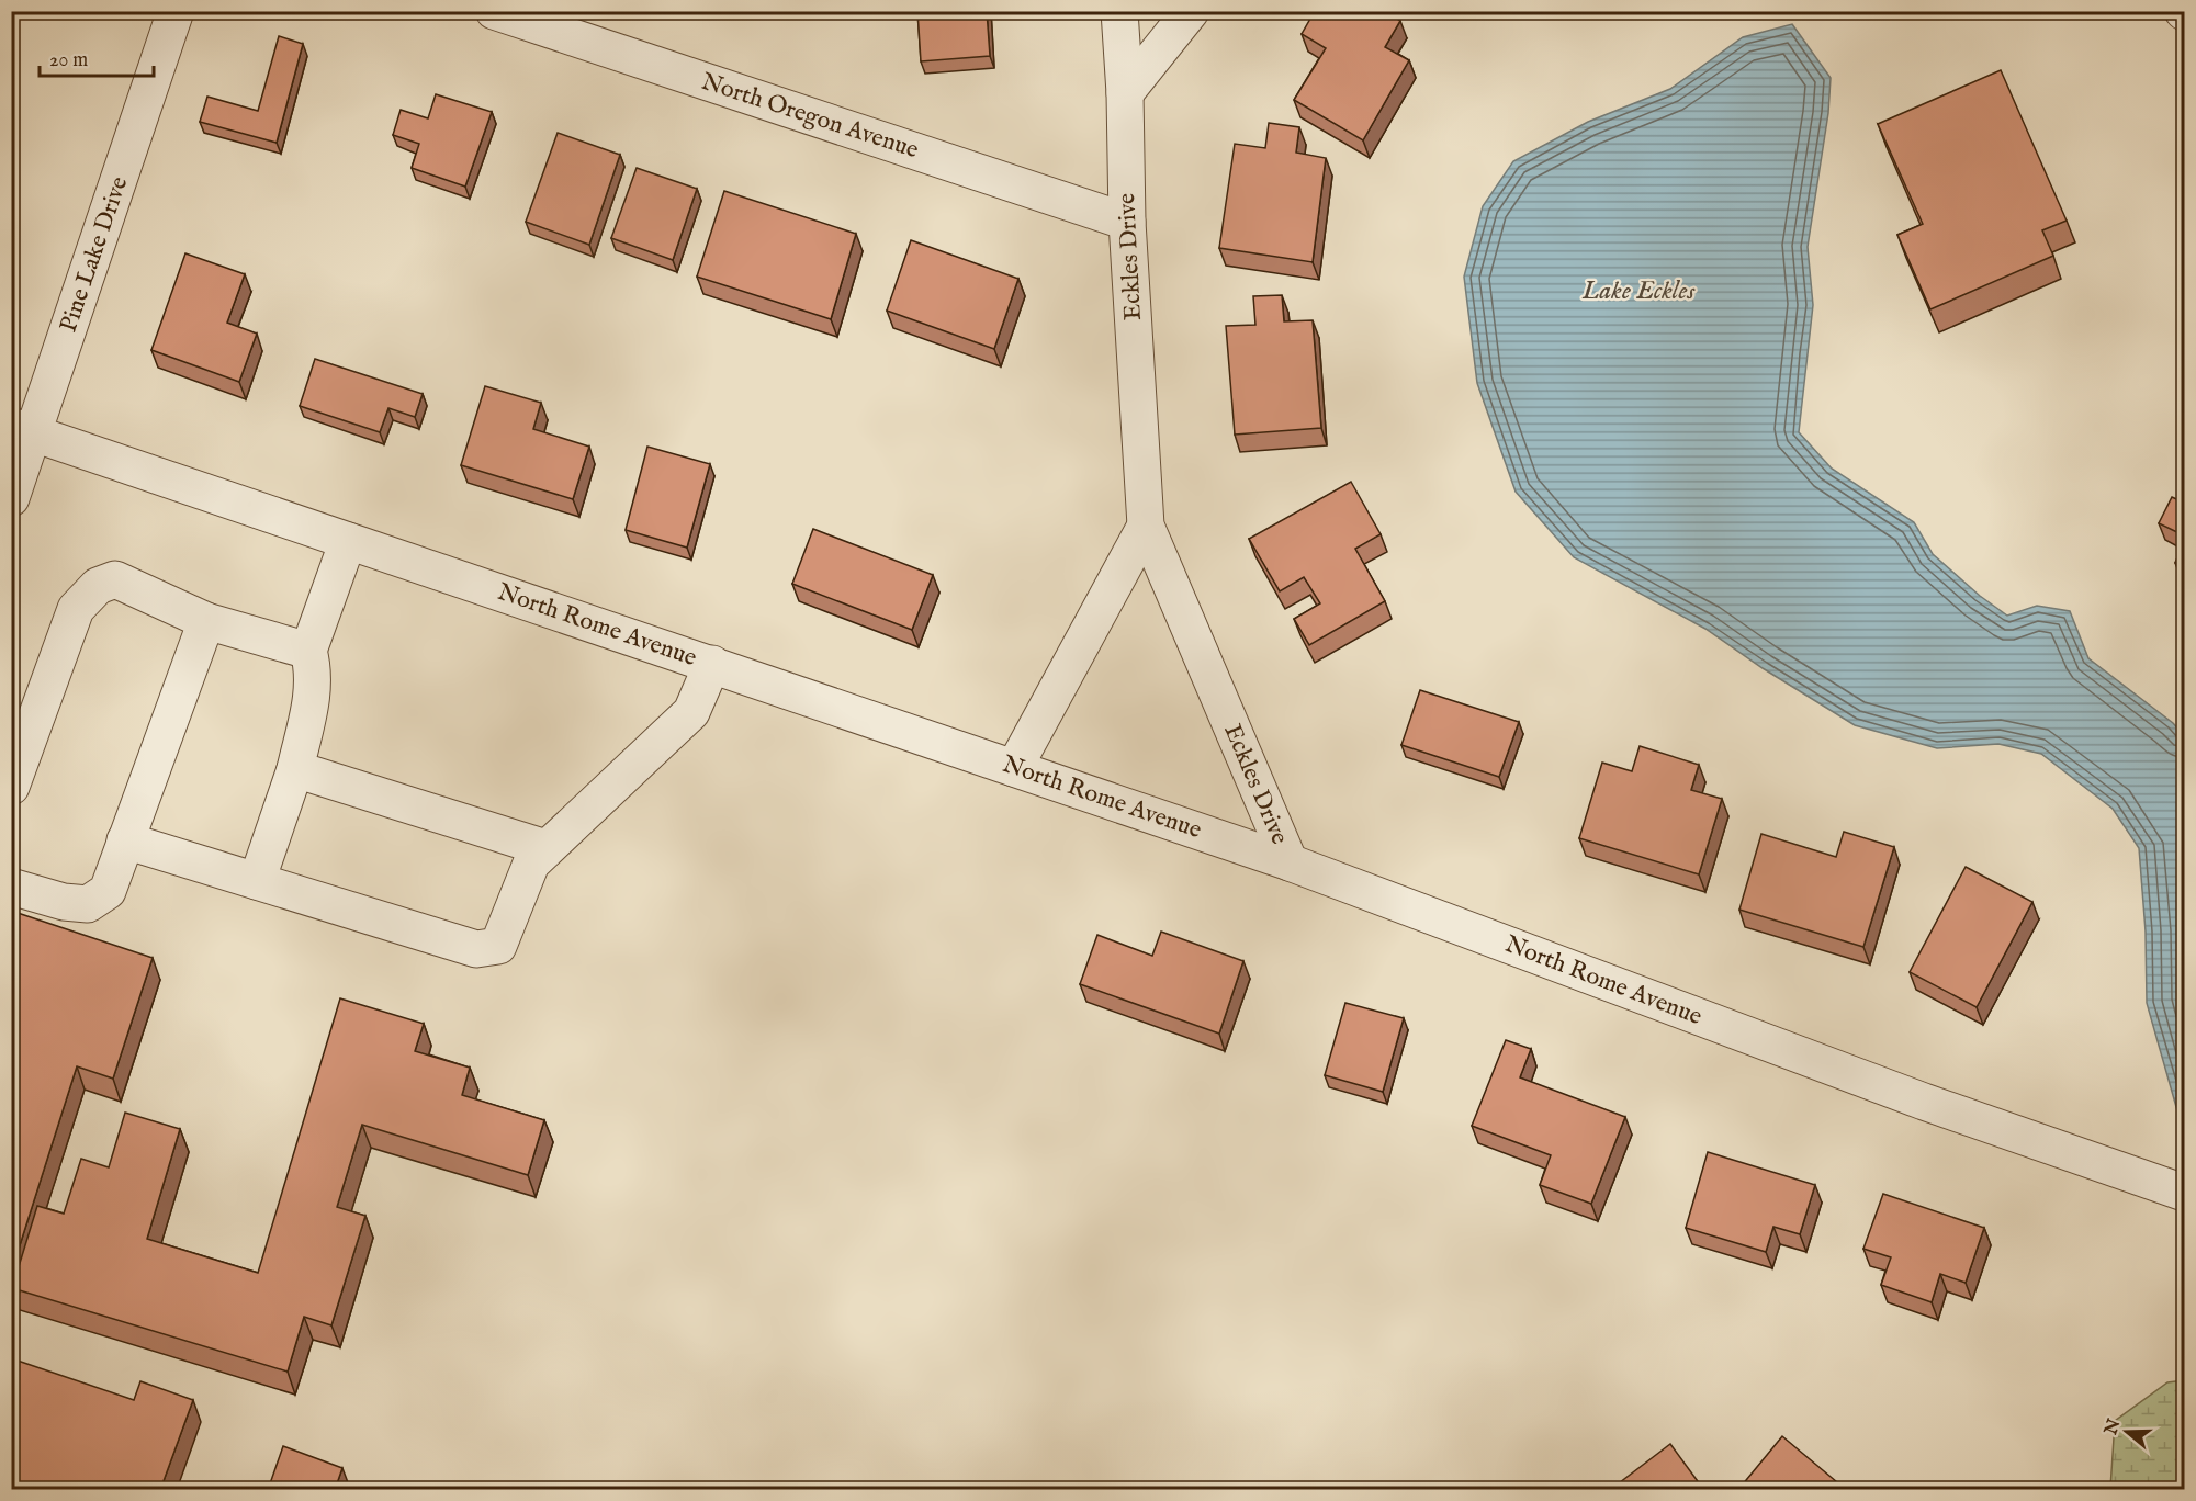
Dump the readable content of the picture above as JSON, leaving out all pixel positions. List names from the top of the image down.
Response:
{
  "streets": {
    "street": [
      "North Oregon Avenue",
      "Pine Lake Drive",
      "Eckles Drive",
      "North Rome Avenue"
    ]
  },
  "crossings": [
    ["North Oregon Avenue", "Eckles Drive"],
    ["Pine Lake Drive", "North Rome Avenue"],
    ["Eckles Drive", "North Rome Avenue"]
  ],
  "water": ["Lake Eckles"],
  "scale_bar": "20 m",
  "north": "left"
}
